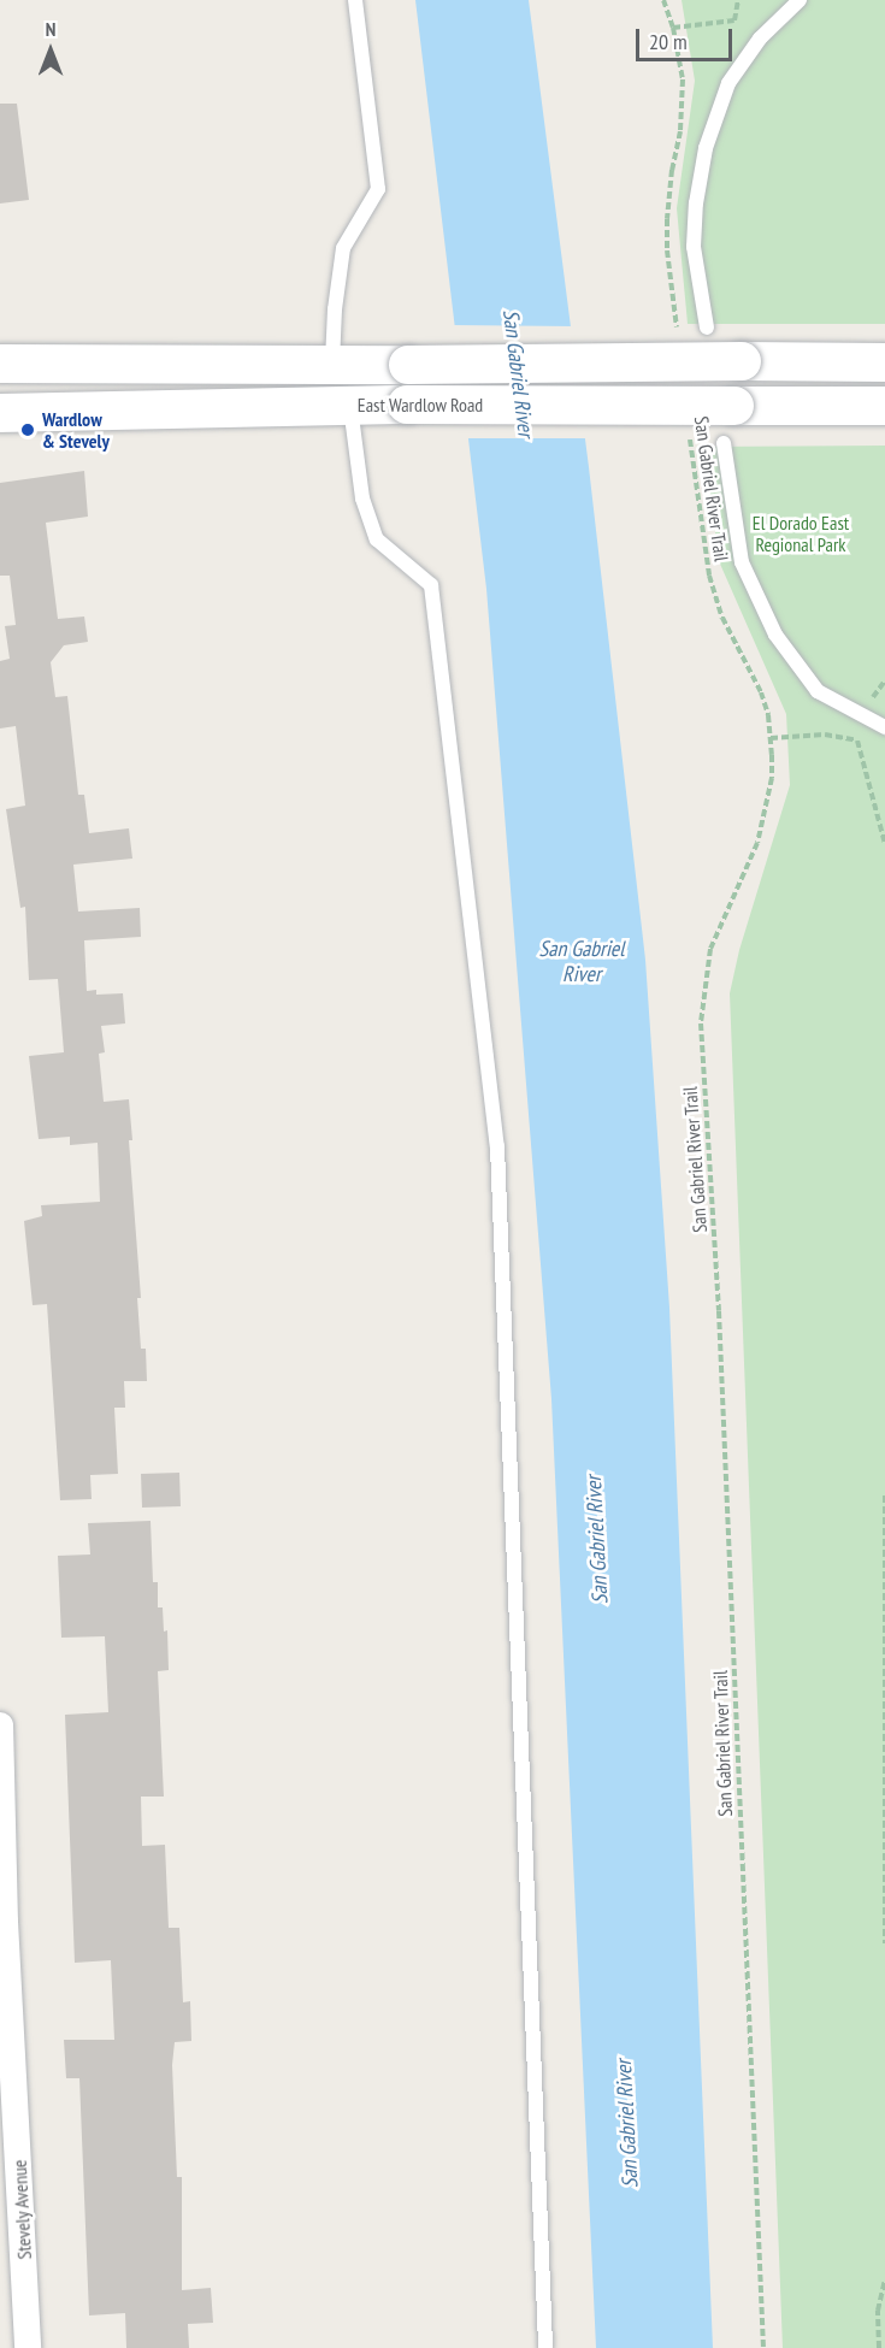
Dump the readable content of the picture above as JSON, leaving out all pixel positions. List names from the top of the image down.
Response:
{
  "streets": {
    "main road": ["East Wardlow Road"],
    "street": ["Stevely Avenue"],
    "path": ["San Gabriel River Trail"]
  },
  "water": ["San Gabriel River"],
  "parks": ["El Dorado East Regional Park"],
  "places": ["Wardlow & Stevely"],
  "scale_bar": "20 m",
  "north": "top"
}
